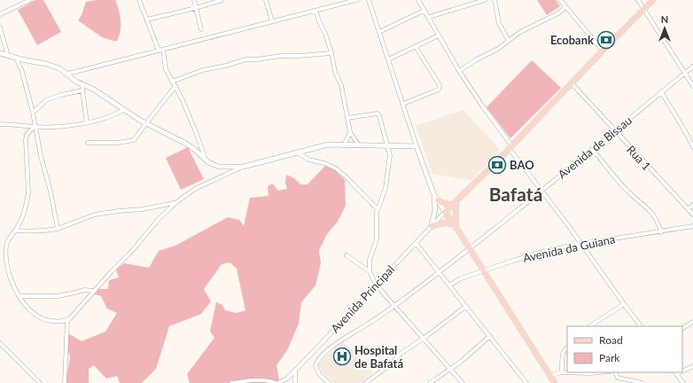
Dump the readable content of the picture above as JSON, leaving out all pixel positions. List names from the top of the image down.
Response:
{
  "streets": {
    "street": [
      "Avenida de Bissau",
      "Rua 1",
      "Avenida da Guiana",
      "Avenida Principal"
    ]
  },
  "crossings": [
    ["Avenida de Bissau", "Rua 1"]
  ],
  "districts": ["Bafatá"],
  "places": {
    "bank": ["Ecobank", "BAO"],
    "hospital": ["Hospital de Bafatá"]
  },
  "legend": ["Road", "Park"],
  "north": "top"
}
